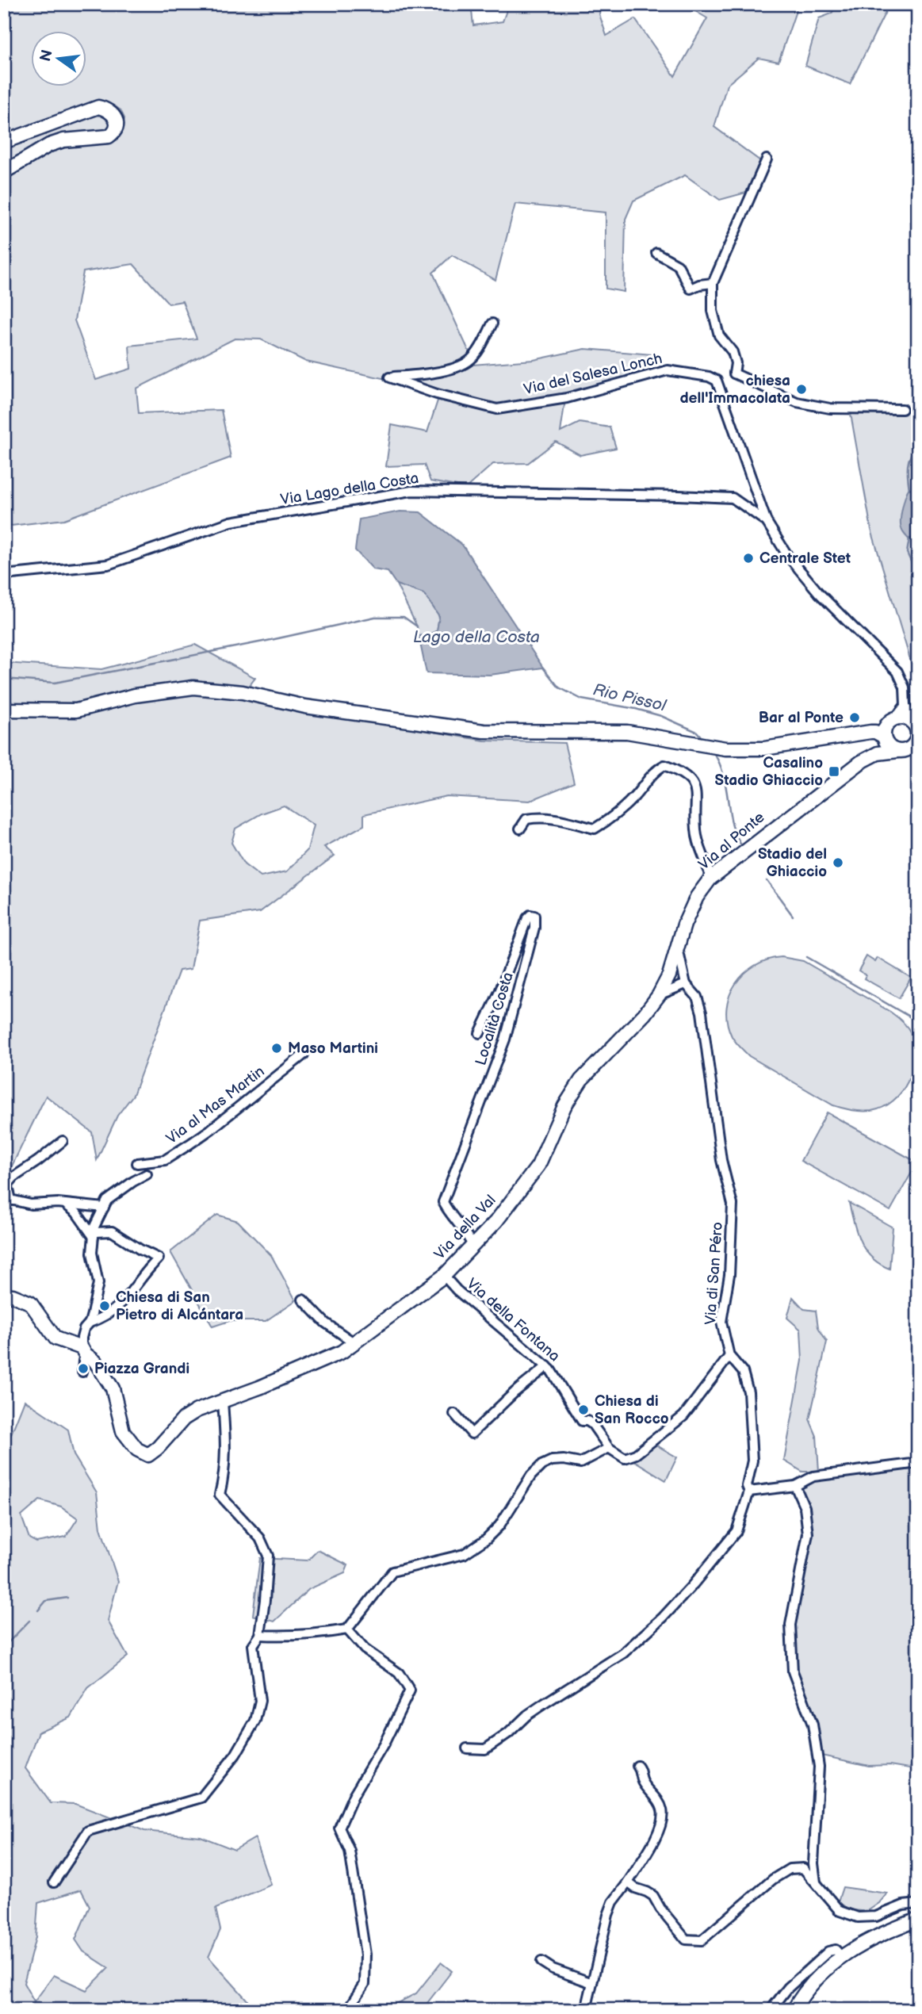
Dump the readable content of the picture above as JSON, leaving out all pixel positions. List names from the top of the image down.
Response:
{
  "streets": {
    "main road": ["Via al Ponte", "Via della Val"],
    "street": [
      "Via del Salesa Lonch",
      "Via Lago della Costa",
      "Località Costa",
      "Via al Mas Martin",
      "Via di San Péro",
      "Via della Fontana"
    ]
  },
  "crossings": [
    ["Via al Ponte", "Via della Val"],
    ["Località Costa", "Via della Val"],
    ["Via della Val", "Via della Fontana"],
    ["Via di San Péro", "Via della Fontana"]
  ],
  "water": ["Lago della Costa", "Rio Pissol"],
  "places": {
    "other": [
      "chiesa dell'Immacolata",
      "Centrale Stet",
      "Bar al Ponte",
      "Stadio del Ghiaccio",
      "Maso Martini",
      "Chiesa di San Pietro di Alcántara",
      "Piazza Grandi",
      "Chiesa di San Rocco"
    ],
    "transit": ["Casalino Stadio Ghiaccio"]
  },
  "north": "left"
}
